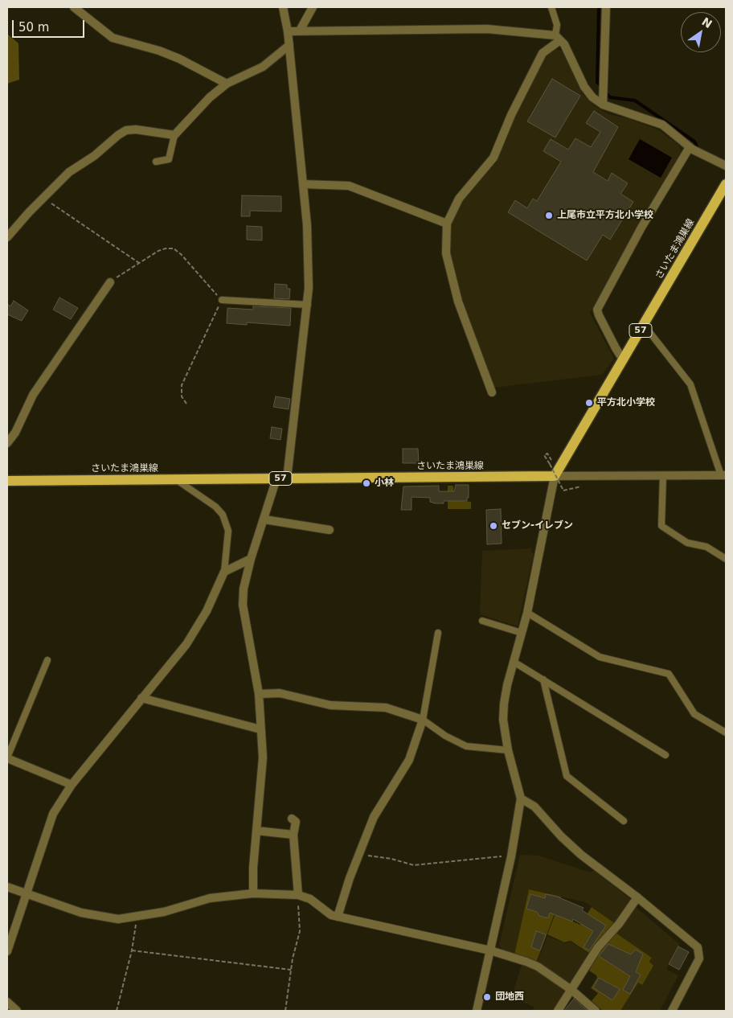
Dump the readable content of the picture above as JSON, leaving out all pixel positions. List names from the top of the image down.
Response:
{
  "streets": {
    "main road": ["さいたま鴻巣線", "57"]
  },
  "places": [
    "上尾市立平方北小学校",
    "平方北小学校",
    "小林",
    "セブン-イレブン",
    "団地西"
  ],
  "scale_bar": "50 m",
  "north": "top right"
}
